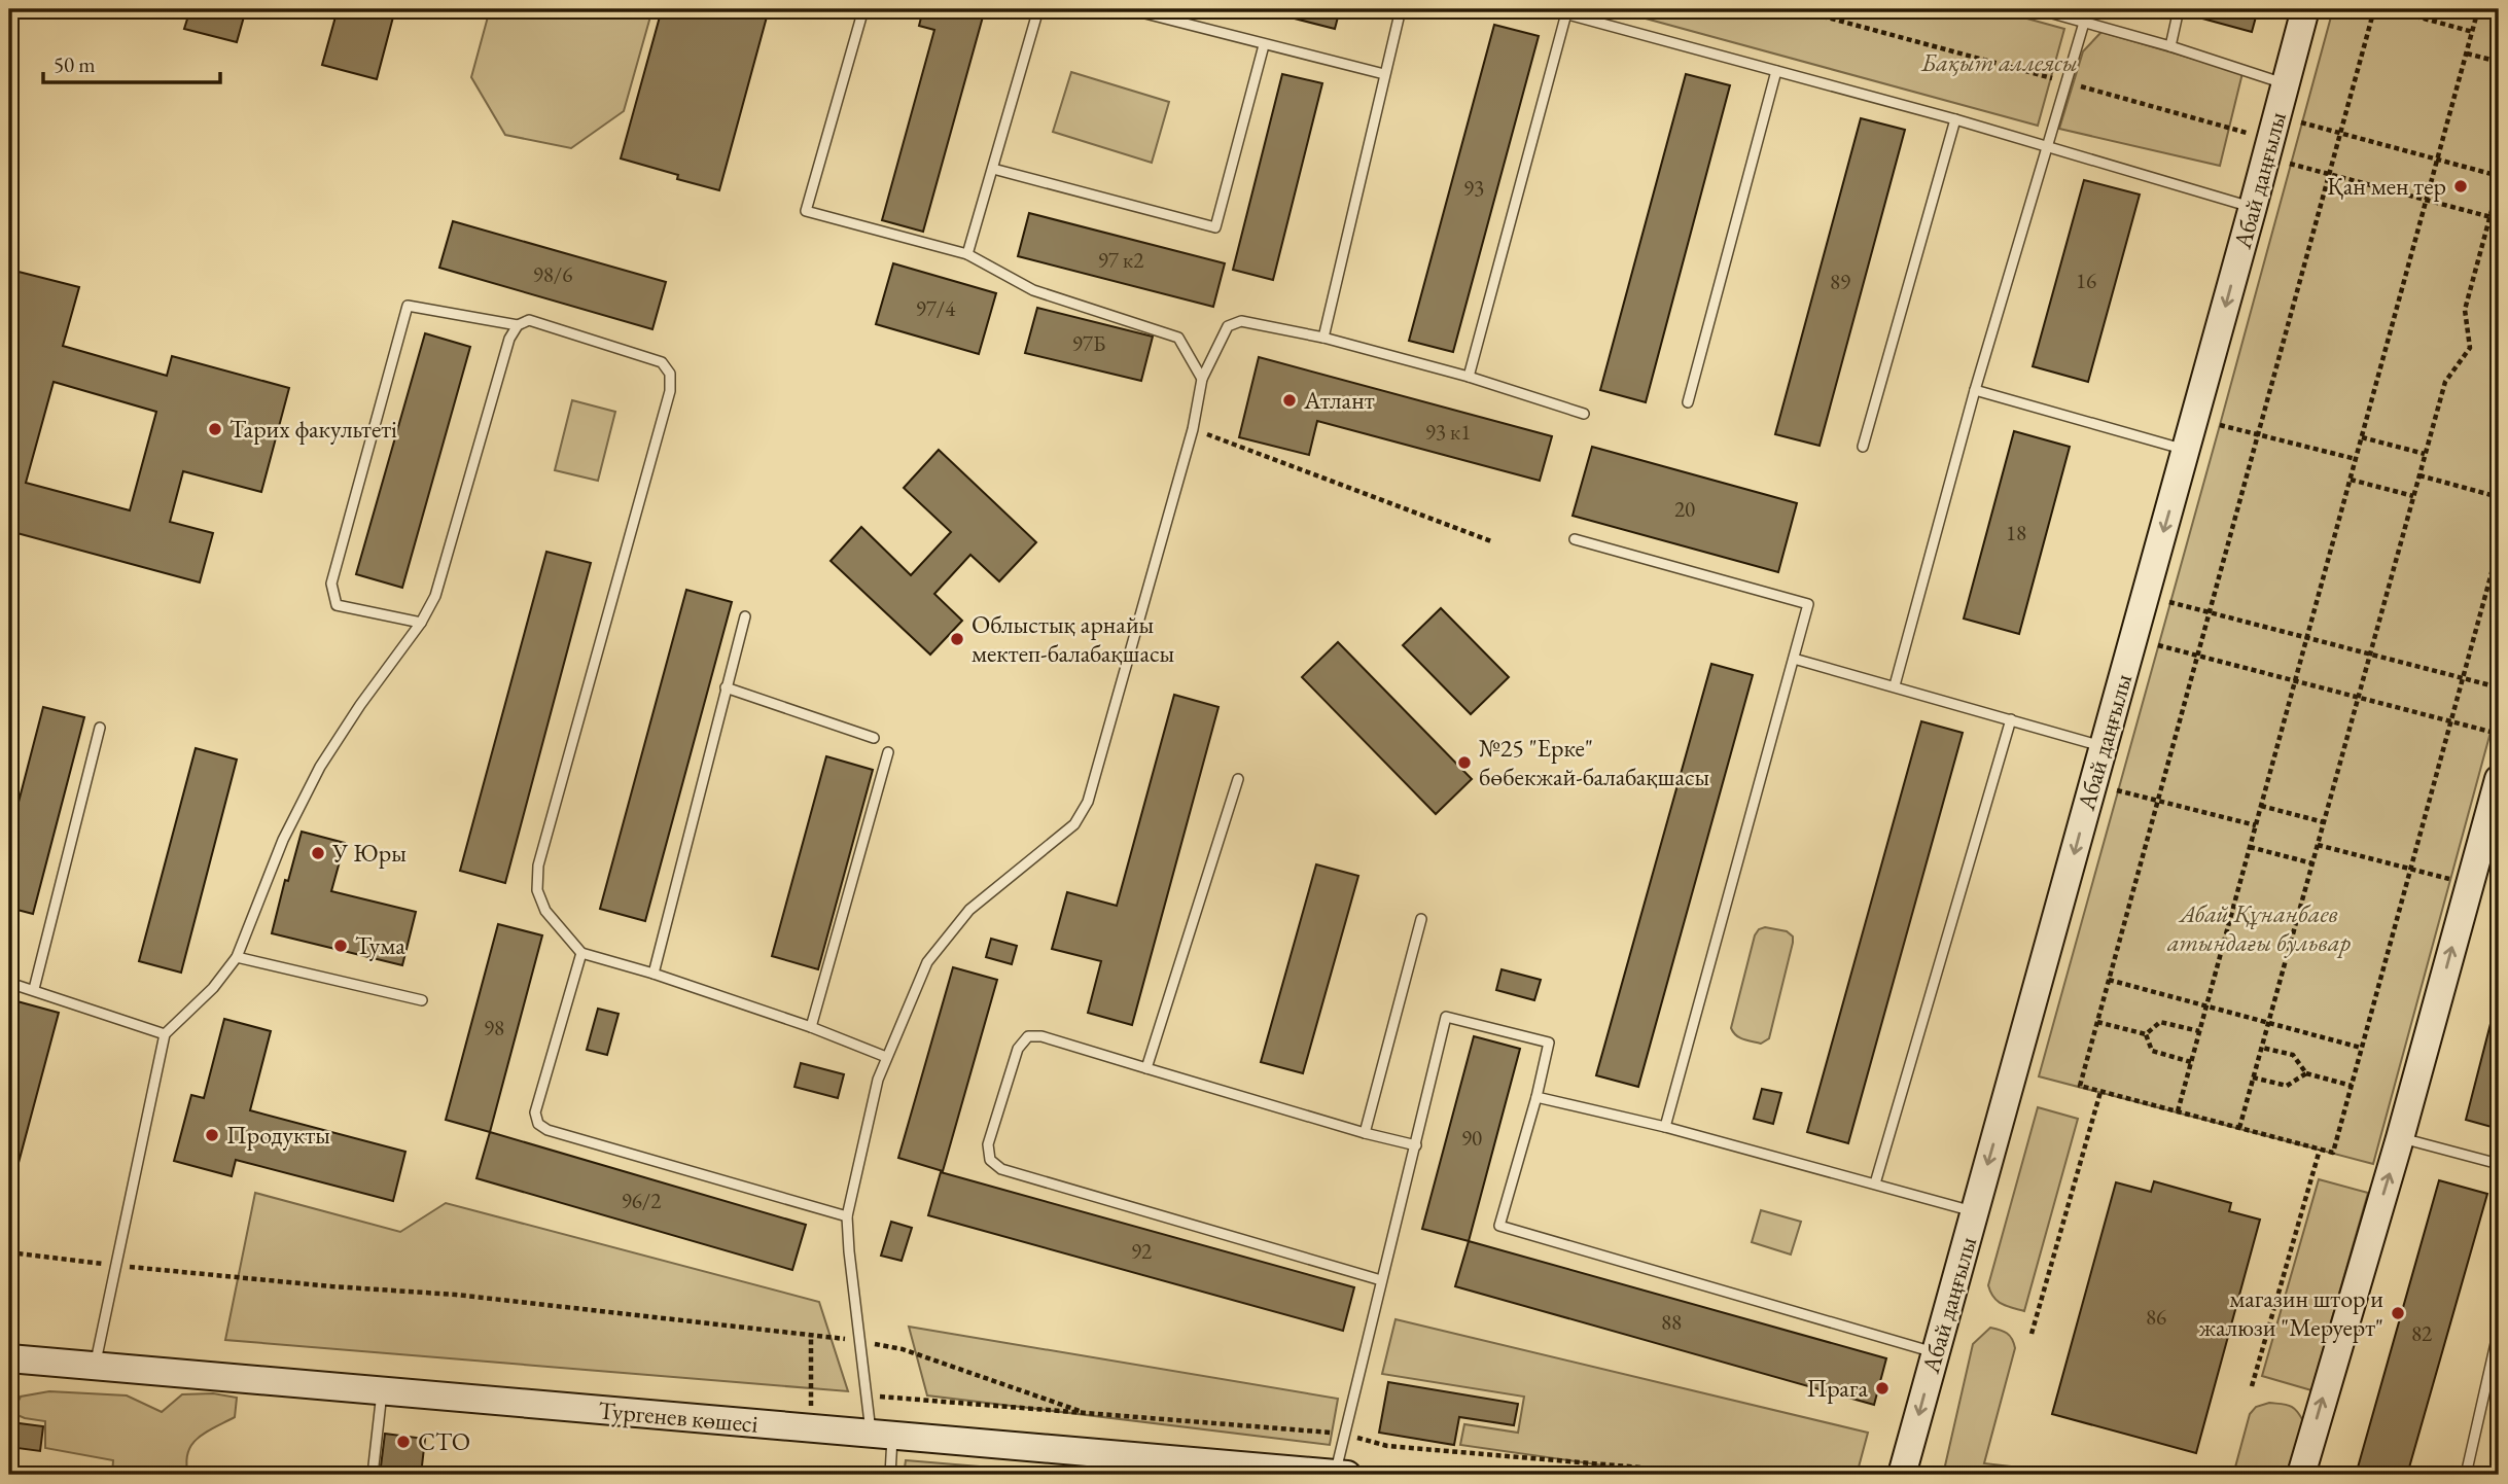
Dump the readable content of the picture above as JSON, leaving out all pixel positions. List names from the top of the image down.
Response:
{
  "streets": {
    "main road": ["Абай даңғылы", "Тургенев көшесі"]
  },
  "one_way": ["Абай даңғылы"],
  "parks": ["Бақыт аллеясы", "Абай Құнанбаев атындағы бульвар"],
  "places": [
    "Қан мен тер",
    "Атлант",
    "Тарих факультеті",
    "Облыстық арнайы мектеп-балабақшасы",
    "№25 \"Ерке\" бөбекжай-балабақшасы",
    "У Юры",
    "Тума",
    "Продукты",
    "магазин штор и жалюзи \"Меруерт\"",
    "Прага",
    "СТО"
  ],
  "house_numbers": [
    "93",
    "97 к2",
    "98/6",
    "16",
    "89",
    "97/4",
    "97Б",
    "93 к1",
    "20",
    "18",
    "98",
    "90",
    "96/2",
    "92",
    "86",
    "88",
    "82"
  ],
  "scale_bar": "50 m"
}
